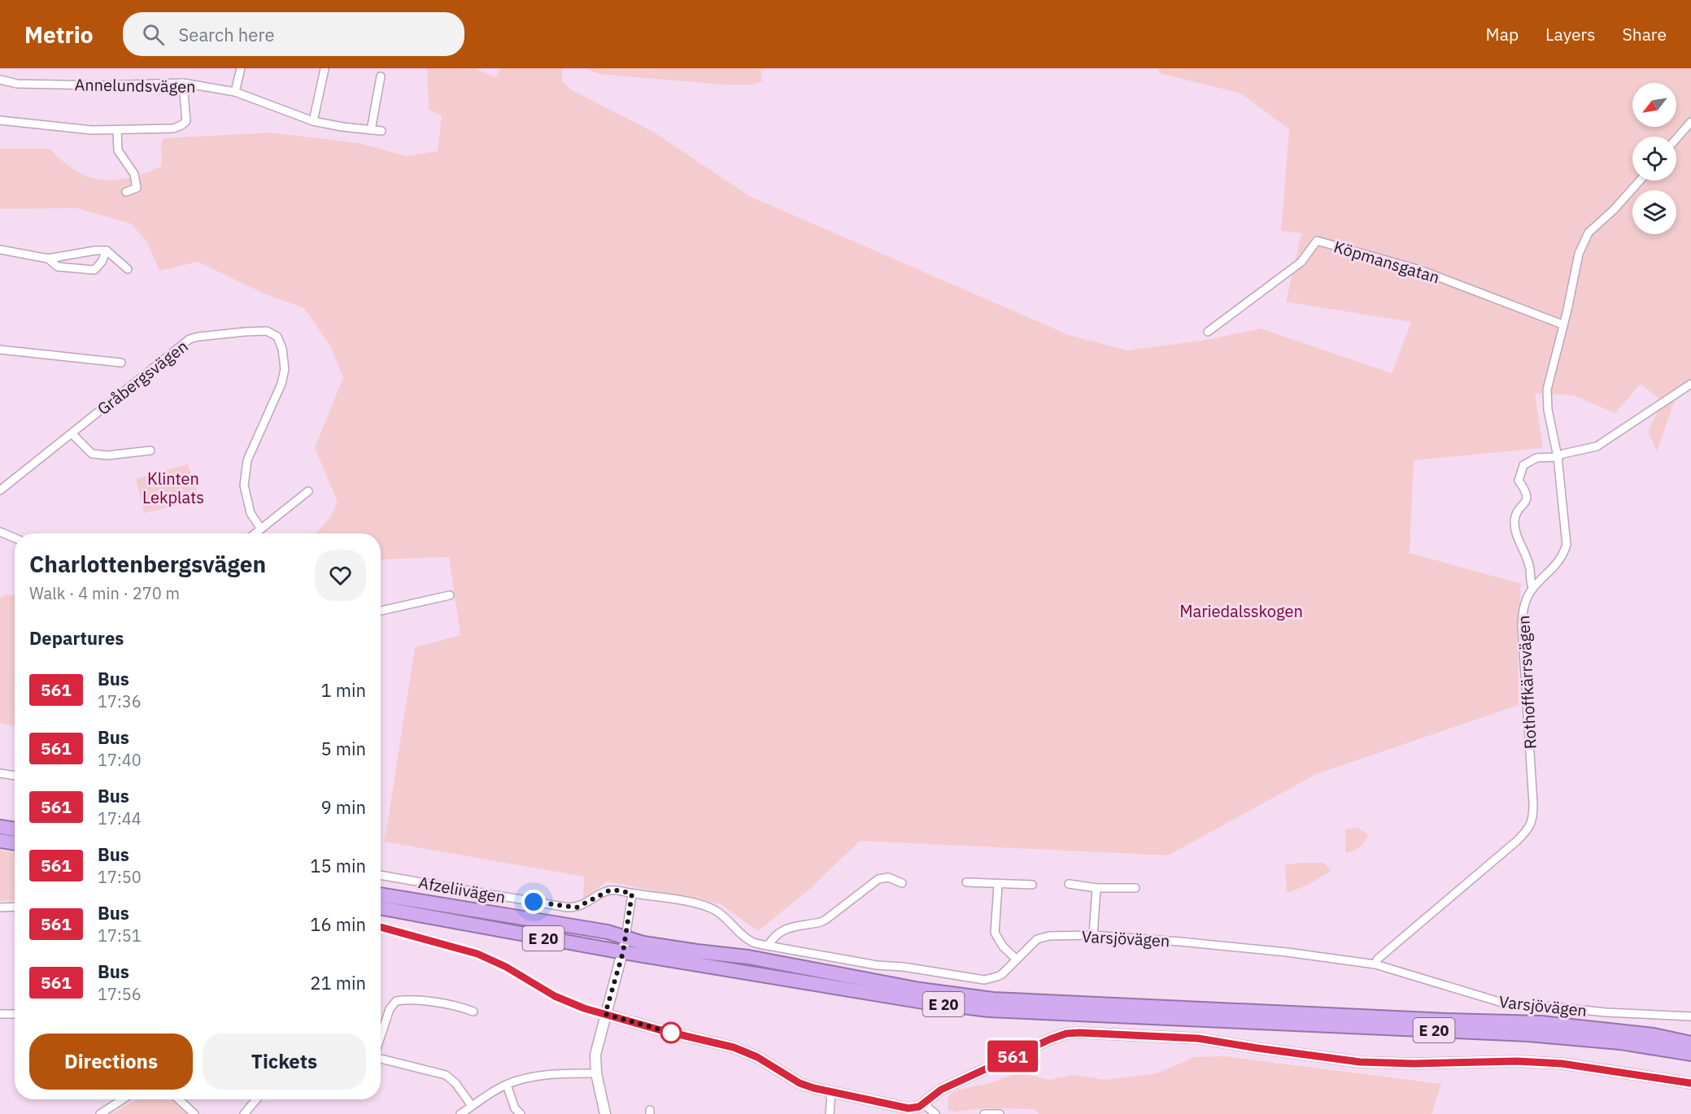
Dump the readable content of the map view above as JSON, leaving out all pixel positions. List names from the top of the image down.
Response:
{
  "streets": {
    "highway": ["E 20"],
    "street": [
      "Annelundsvägen",
      "Köpmansgatan",
      "Gråbergsvägen",
      "Rothoffkärrsvägen",
      "Afzeliivägen",
      "Varsjövägen"
    ]
  },
  "crossings": [
    ["Köpmansgatan", "Rothoffkärrsvägen"],
    ["Rothoffkärrsvägen", "Varsjövägen"],
    ["Afzeliivägen", "Varsjövägen"]
  ],
  "parks": ["Klinten Lekplats", "Mariedalsskogen"],
  "lines": ["bus line 561"],
  "north": "bottom left",
  "page": {
    "header": "Metrio",
    "search": "Search here",
    "nav": ["Map", "Layers", "Share"],
    "on_map": "561",
    "heading": [
      ["Charlottenbergsvägen", "Walk · 4 min · 270 m"],
      "Departures"
    ],
    "list": [
      {
        "mark": "561",
        "name": "Bus",
        "note": "17:36",
        "value": "1 min"
      },
      {
        "mark": "561",
        "name": "Bus",
        "note": "17:40",
        "value": "5 min"
      },
      {
        "mark": "561",
        "name": "Bus",
        "note": "17:44",
        "value": "9 min"
      },
      {
        "mark": "561",
        "name": "Bus",
        "note": "17:50",
        "value": "15 min"
      },
      {
        "mark": "561",
        "name": "Bus",
        "note": "17:51",
        "value": "16 min"
      },
      {
        "mark": "561",
        "name": "Bus",
        "note": "17:56",
        "value": "21 min"
      }
    ],
    "buttons": ["Directions", "Tickets"]
  }
}
